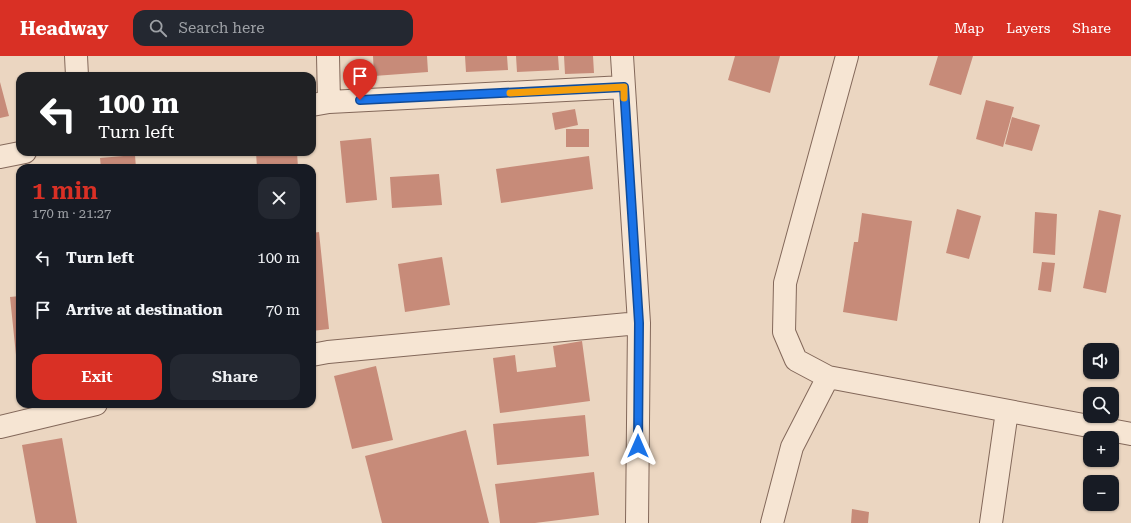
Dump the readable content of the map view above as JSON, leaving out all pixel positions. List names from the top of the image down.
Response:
{
  "page": {
    "header": "Headway",
    "search": "Search here",
    "nav": ["Map", "Layers", "Share"],
    "turn": ["100 m", "Turn left"],
    "heading": ["1 min", "170 m · 21:27"],
    "list": [
      {
        "name": "Turn left",
        "value": "100 m"
      },
      {
        "name": "Arrive at destination",
        "value": "70 m"
      }
    ],
    "map_buttons": ["+", "−"],
    "buttons": ["Exit", "Share"]
  }
}
